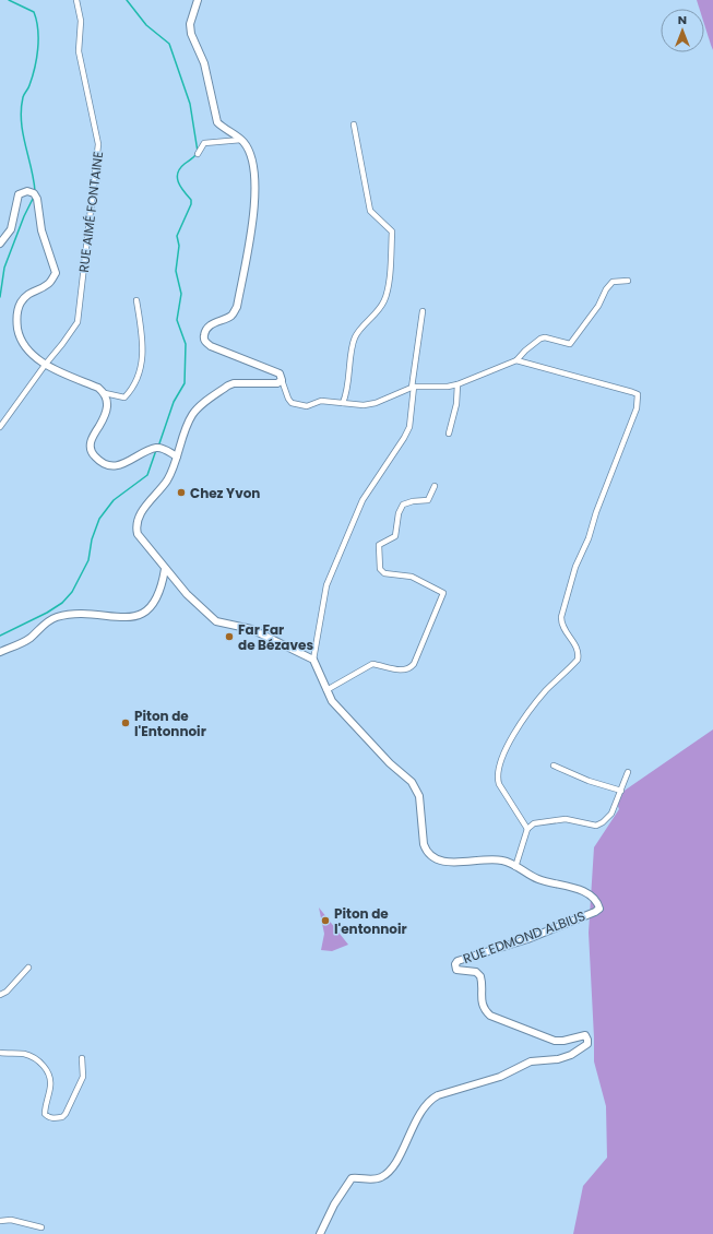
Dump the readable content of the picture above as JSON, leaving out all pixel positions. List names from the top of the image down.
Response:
{
  "streets": {
    "main road": ["RUE EDMOND ALBIUS"],
    "street": ["RUE AIMÉ FONTAINE"]
  },
  "places": [
    "Chez Yvon",
    "Far Far de Bézaves",
    "Piton de l'Entonnoir",
    "Piton de l'entonnoir"
  ],
  "north": "top"
}
